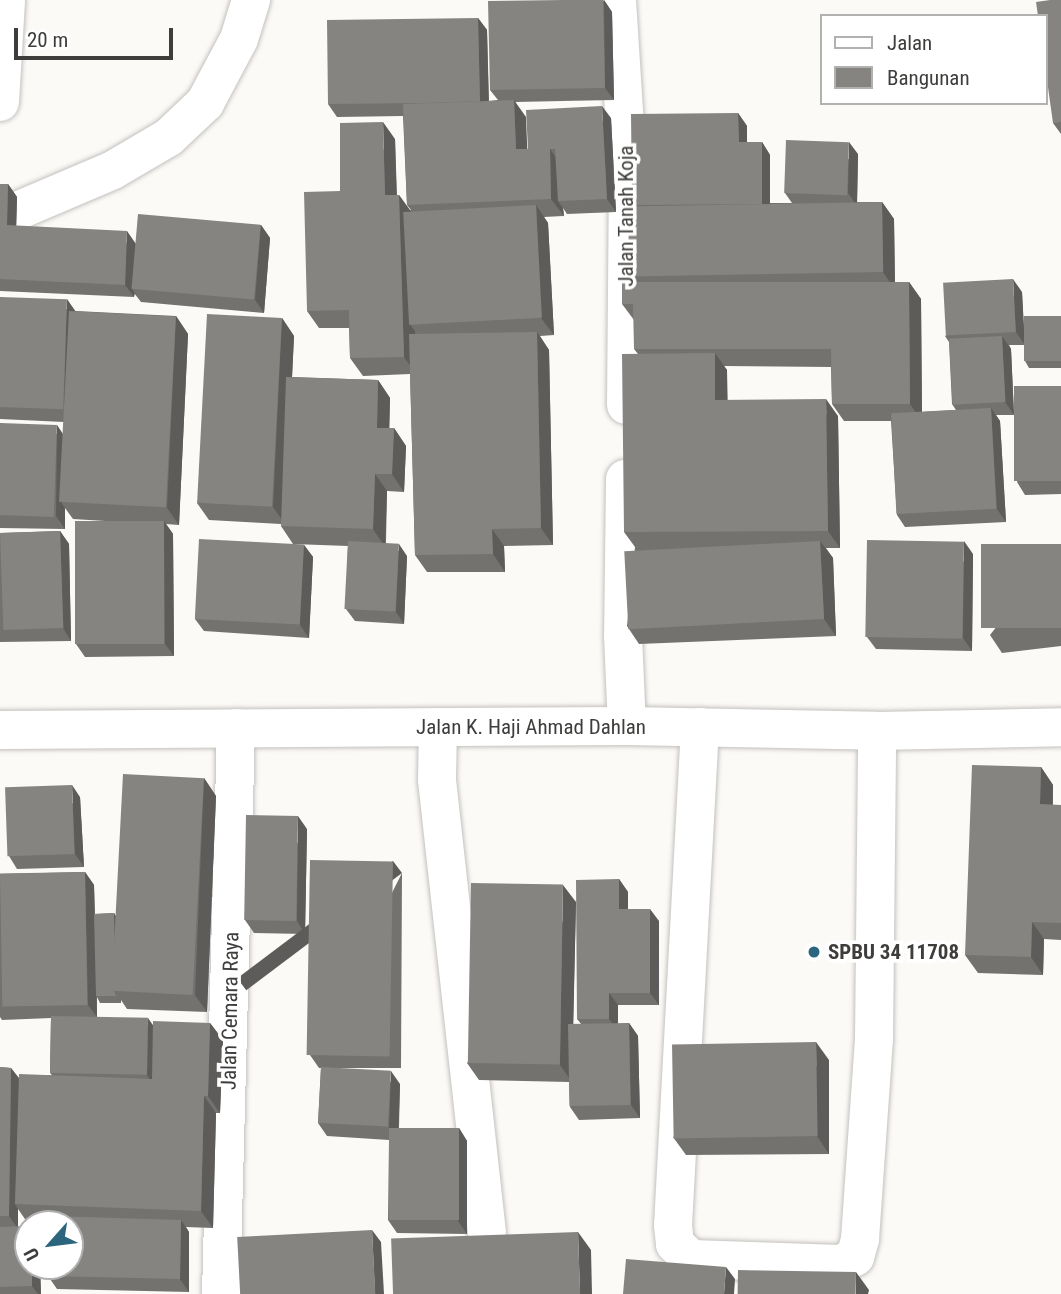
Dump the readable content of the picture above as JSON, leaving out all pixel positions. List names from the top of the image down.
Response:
{
  "streets": {
    "street": ["Jalan Tanah Koja", "Jalan K. Haji Ahmad Dahlan", "Jalan Cemara Raya"]
  },
  "crossings": [
    ["Jalan Tanah Koja", "Jalan K. Haji Ahmad Dahlan"],
    ["Jalan K. Haji Ahmad Dahlan", "Jalan Cemara Raya"]
  ],
  "places": ["SPBU 34 11708"],
  "legend": ["Jalan", "Bangunan"],
  "scale_bar": "20 m",
  "north": "bottom left"
}
